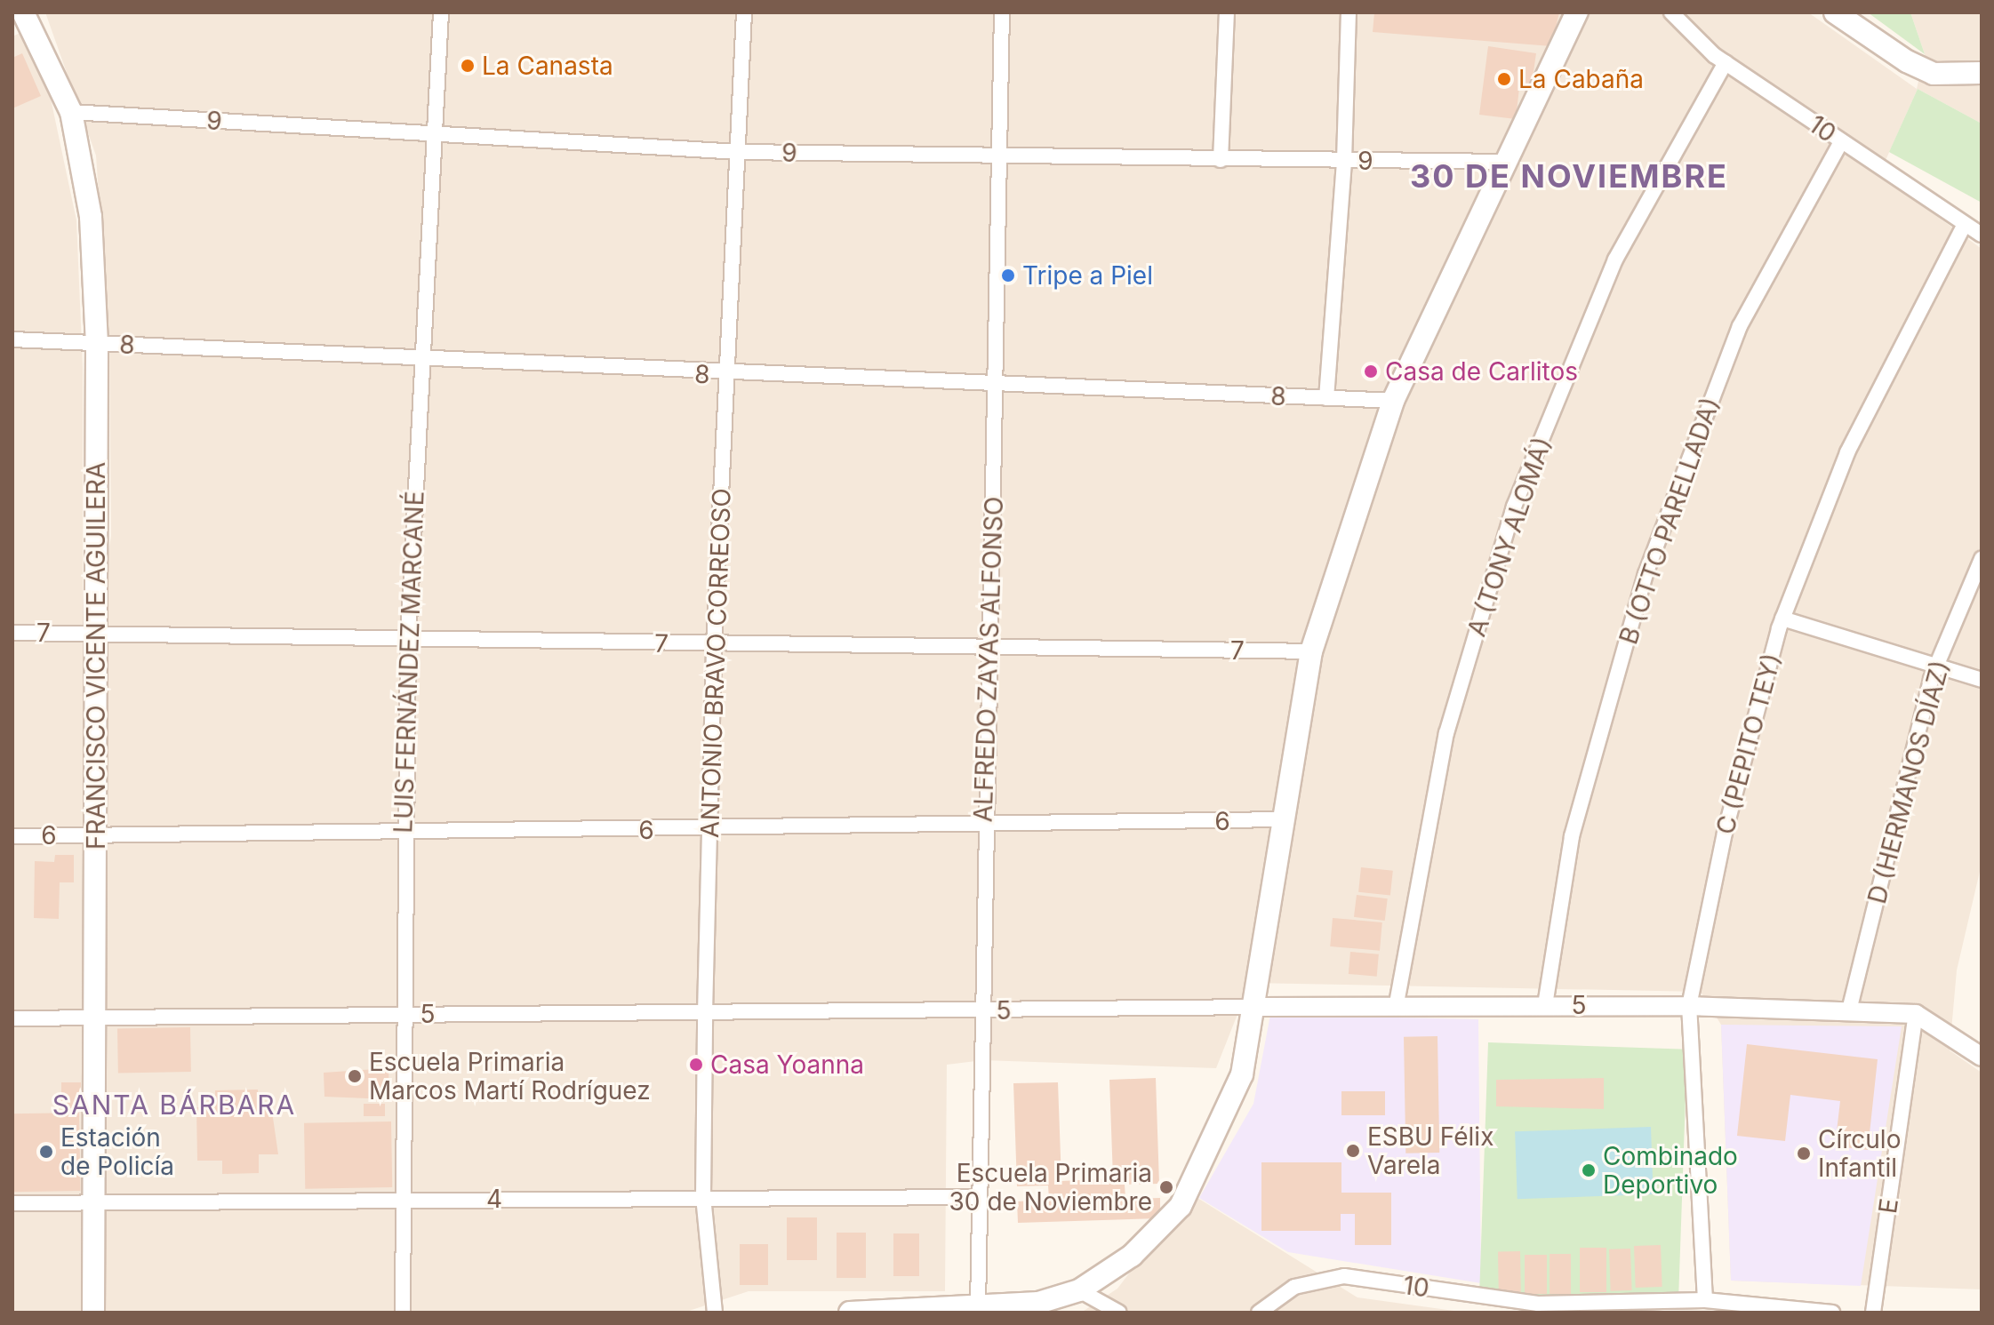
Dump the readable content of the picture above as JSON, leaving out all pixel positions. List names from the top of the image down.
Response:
{
  "streets": {
    "main road": ["FRANCISCO VICENTE AGUILERA"],
    "street": [
      "9",
      "10",
      "8",
      "B (OTTO PARELLADA)",
      "A (TONY ALOMÁ)",
      "7",
      "ALFREDO ZAYAS ALFONSO",
      "LUIS FERNÁNDEZ MARCANÉ",
      "ANTONIO BRAVO CORREOSO",
      "C (PEPITO TEY)",
      "D (HERMANOS DÍAZ)",
      "6",
      "5",
      "4",
      "E"
    ]
  },
  "crossings": [
    ["9", "FRANCISCO VICENTE AGUILERA"],
    ["9", "ALFREDO ZAYAS ALFONSO"],
    ["9", "LUIS FERNÁNDEZ MARCANÉ"],
    ["9", "ANTONIO BRAVO CORREOSO"],
    ["10", "B (OTTO PARELLADA)"],
    ["10", "A (TONY ALOMÁ)"],
    ["10", "C (PEPITO TEY)"],
    ["8", "FRANCISCO VICENTE AGUILERA"],
    ["8", "ALFREDO ZAYAS ALFONSO"],
    ["8", "LUIS FERNÁNDEZ MARCANÉ"],
    ["8", "ANTONIO BRAVO CORREOSO"],
    ["B (OTTO PARELLADA)", "5"],
    ["A (TONY ALOMÁ)", "5"],
    ["7", "FRANCISCO VICENTE AGUILERA"],
    ["7", "ALFREDO ZAYAS ALFONSO"],
    ["7", "LUIS FERNÁNDEZ MARCANÉ"],
    ["7", "ANTONIO BRAVO CORREOSO"],
    ["FRANCISCO VICENTE AGUILERA", "6"],
    ["FRANCISCO VICENTE AGUILERA", "5"],
    ["FRANCISCO VICENTE AGUILERA", "4"],
    ["ALFREDO ZAYAS ALFONSO", "6"],
    ["ALFREDO ZAYAS ALFONSO", "5"],
    ["ALFREDO ZAYAS ALFONSO", "4"],
    ["LUIS FERNÁNDEZ MARCANÉ", "6"],
    ["LUIS FERNÁNDEZ MARCANÉ", "5"],
    ["LUIS FERNÁNDEZ MARCANÉ", "4"],
    ["ANTONIO BRAVO CORREOSO", "6"],
    ["ANTONIO BRAVO CORREOSO", "5"],
    ["ANTONIO BRAVO CORREOSO", "4"],
    ["C (PEPITO TEY)", "5"],
    ["D (HERMANOS DÍAZ)", "5"],
    ["5", "E"]
  ],
  "districts": ["30 DE NOVIEMBRE", "SANTA BÁRBARA"],
  "places": [
    "La Canasta",
    "La Cabaña",
    "Tripe a Piel",
    "Casa de Carlitos",
    "Casa Yoanna",
    "Escuela Primaria Marcos Martí Rodríguez",
    "ESBU Félix Varela",
    "Estación de Policía",
    "Círculo Infantil",
    "Combinado Deportivo",
    "Escuela Primaria 30 de Noviembre"
  ]
}
